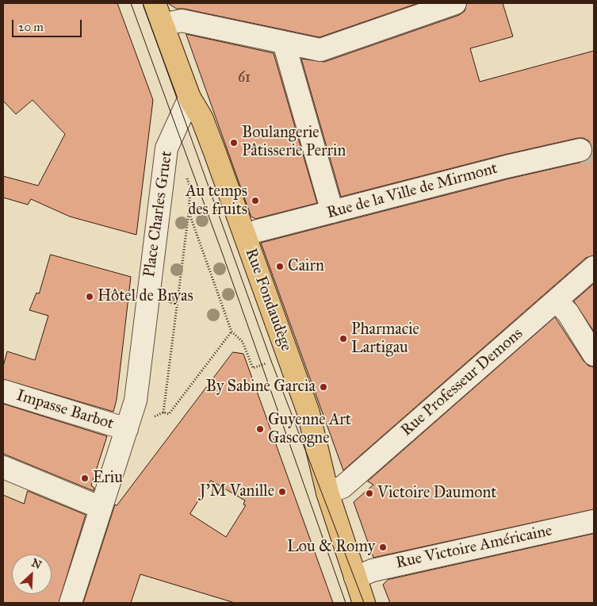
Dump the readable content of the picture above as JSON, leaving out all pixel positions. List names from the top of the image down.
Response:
{
  "streets": {
    "main road": ["Rue Fondaudège"],
    "street": [
      "Rue de la Ville de Mirmont",
      "Place Charles Gruet",
      "Rue Professeur Demons",
      "Impasse Barbot",
      "Rue Victoire Américaine"
    ]
  },
  "crossings": [
    ["Rue de la Ville de Mirmont", "Rue Fondaudège"],
    ["Place Charles Gruet", "Rue Fondaudège"],
    ["Place Charles Gruet", "Impasse Barbot"],
    ["Rue Fondaudège", "Rue Professeur Demons"],
    ["Rue Fondaudège", "Rue Victoire Américaine"]
  ],
  "places": [
    "Boulangerie Pâtisserie Perrin",
    "Au temps des fruits",
    "Cairn",
    "Hôtel de Bryas",
    "Pharmacie Lartigau",
    "By Sabine Garcia",
    "Guyenne Art Gascogne",
    "Eriu",
    "J'M Vanille",
    "Victoire Daumont",
    "Lou & Romy"
  ],
  "house_numbers": ["61"],
  "scale_bar": "20 m",
  "north": "top right"
}
